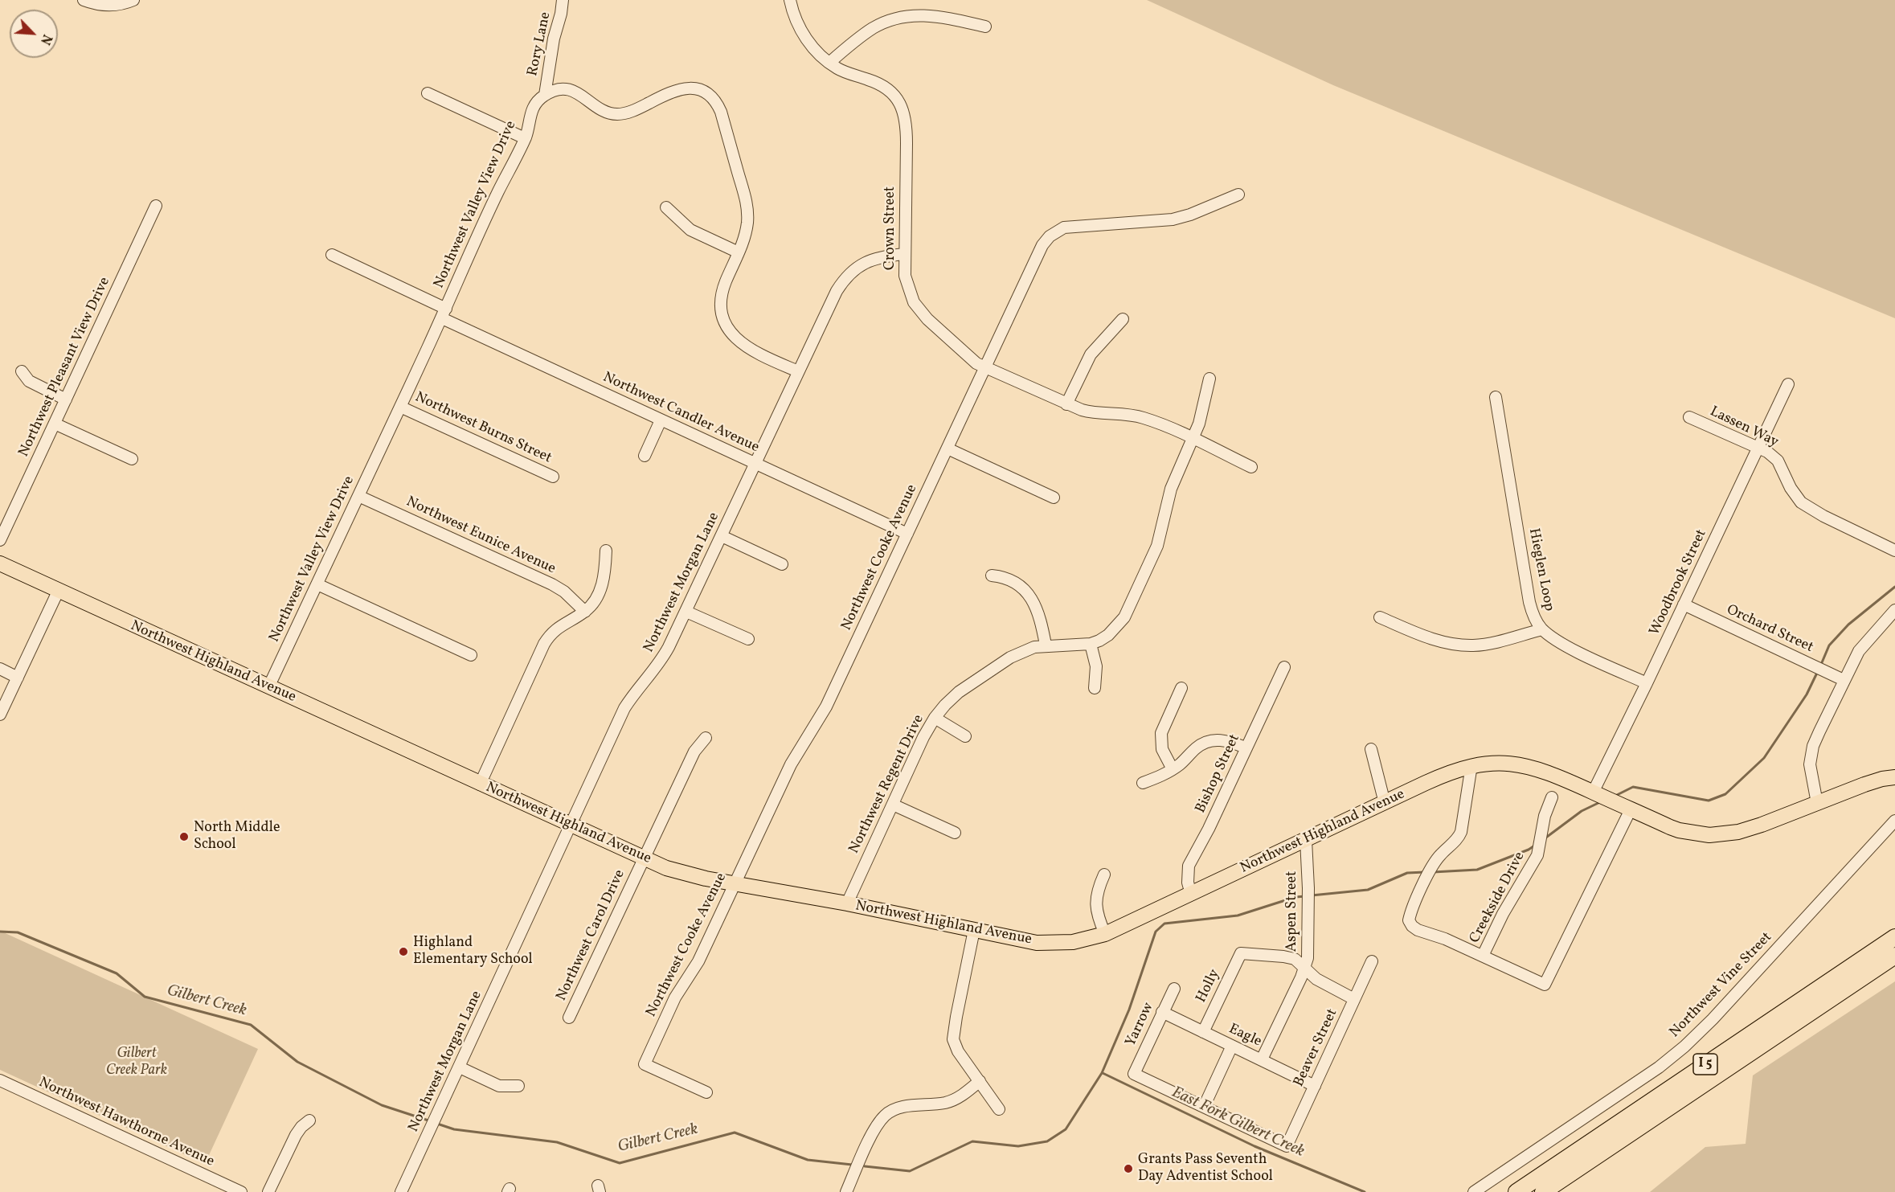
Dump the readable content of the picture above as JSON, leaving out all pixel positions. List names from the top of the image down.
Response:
{
  "streets": {
    "highway": ["I 5"],
    "main road": ["Northwest Highland Avenue"],
    "street": [
      "Rory Lane",
      "Northwest Valley View Drive",
      "Crown Street",
      "Northwest Pleasant View Drive",
      "Northwest Candler Avenue",
      "Lassen Way",
      "Northwest Burns Street",
      "Northwest Eunice Avenue",
      "Northwest Cooke Avenue",
      "Hieglen Loop",
      "Northwest Morgan Lane",
      "Woodbrook Street",
      "Orchard Street",
      "Bishop Street",
      "Northwest Regent Drive",
      "Creekside Drive",
      "Aspen Street",
      "Northwest Carol Drive",
      "Northwest Vine Street",
      "Holly",
      "Yarrow",
      "Eagle",
      "Beaver Street",
      "Northwest Hawthorne Avenue"
    ]
  },
  "crossings": [
    ["Rory Lane", "Northwest Valley View Drive"],
    ["Northwest Valley View Drive", "Northwest Candler Avenue"],
    ["Northwest Valley View Drive", "Northwest Burns Street"],
    ["Northwest Valley View Drive", "Northwest Eunice Avenue"],
    ["Northwest Valley View Drive", "Northwest Highland Avenue"],
    ["Crown Street", "Northwest Cooke Avenue"],
    ["Crown Street", "Northwest Morgan Lane"],
    ["Northwest Candler Avenue", "Northwest Cooke Avenue"],
    ["Northwest Candler Avenue", "Northwest Morgan Lane"],
    ["Lassen Way", "Woodbrook Street"],
    ["Northwest Cooke Avenue", "Northwest Highland Avenue"],
    ["Hieglen Loop", "Woodbrook Street"],
    ["Northwest Morgan Lane", "Northwest Highland Avenue"],
    ["Woodbrook Street", "Orchard Street"],
    ["Woodbrook Street", "Northwest Highland Avenue"],
    ["Northwest Highland Avenue", "Bishop Street"],
    ["Northwest Highland Avenue", "Northwest Regent Drive"],
    ["Northwest Highland Avenue", "Aspen Street"],
    ["Northwest Highland Avenue", "Northwest Carol Drive"],
    ["Aspen Street", "Holly"],
    ["Aspen Street", "Eagle"],
    ["Holly", "Eagle"],
    ["Yarrow", "Eagle"],
    ["Yarrow", "Beaver Street"],
    ["Eagle", "Beaver Street"]
  ],
  "water": ["Gilbert Creek", "East Fork Gilbert Creek"],
  "parks": ["Gilbert Creek Park"],
  "places": ["North Middle School", "Highland Elementary School", "Grants Pass Seventh Day Adventist School"],
  "north": "bottom right"
}
